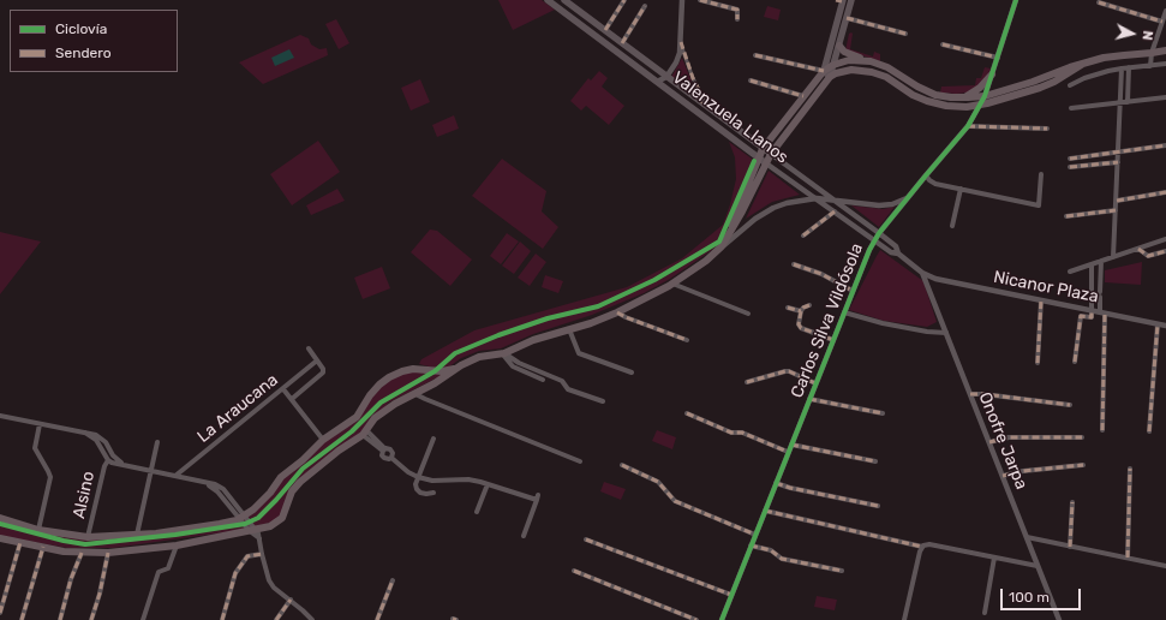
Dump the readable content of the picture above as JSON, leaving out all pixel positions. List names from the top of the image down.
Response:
{
  "streets": {
    "main road": ["Valenzuela Llanos"],
    "street": [
      "Nicanor Plaza",
      "Carlos Silva Vildósola",
      "La Araucana",
      "Onofre Jarpa",
      "Alsino"
    ]
  },
  "crossings": [
    ["Valenzuela Llanos", "Nicanor Plaza"],
    ["Valenzuela Llanos", "Carlos Silva Vildósola"],
    ["Valenzuela Llanos", "Onofre Jarpa"],
    ["Nicanor Plaza", "Onofre Jarpa"]
  ],
  "legend": ["Ciclovía", "Sendero"],
  "scale_bar": "100 m",
  "north": "right"
}
